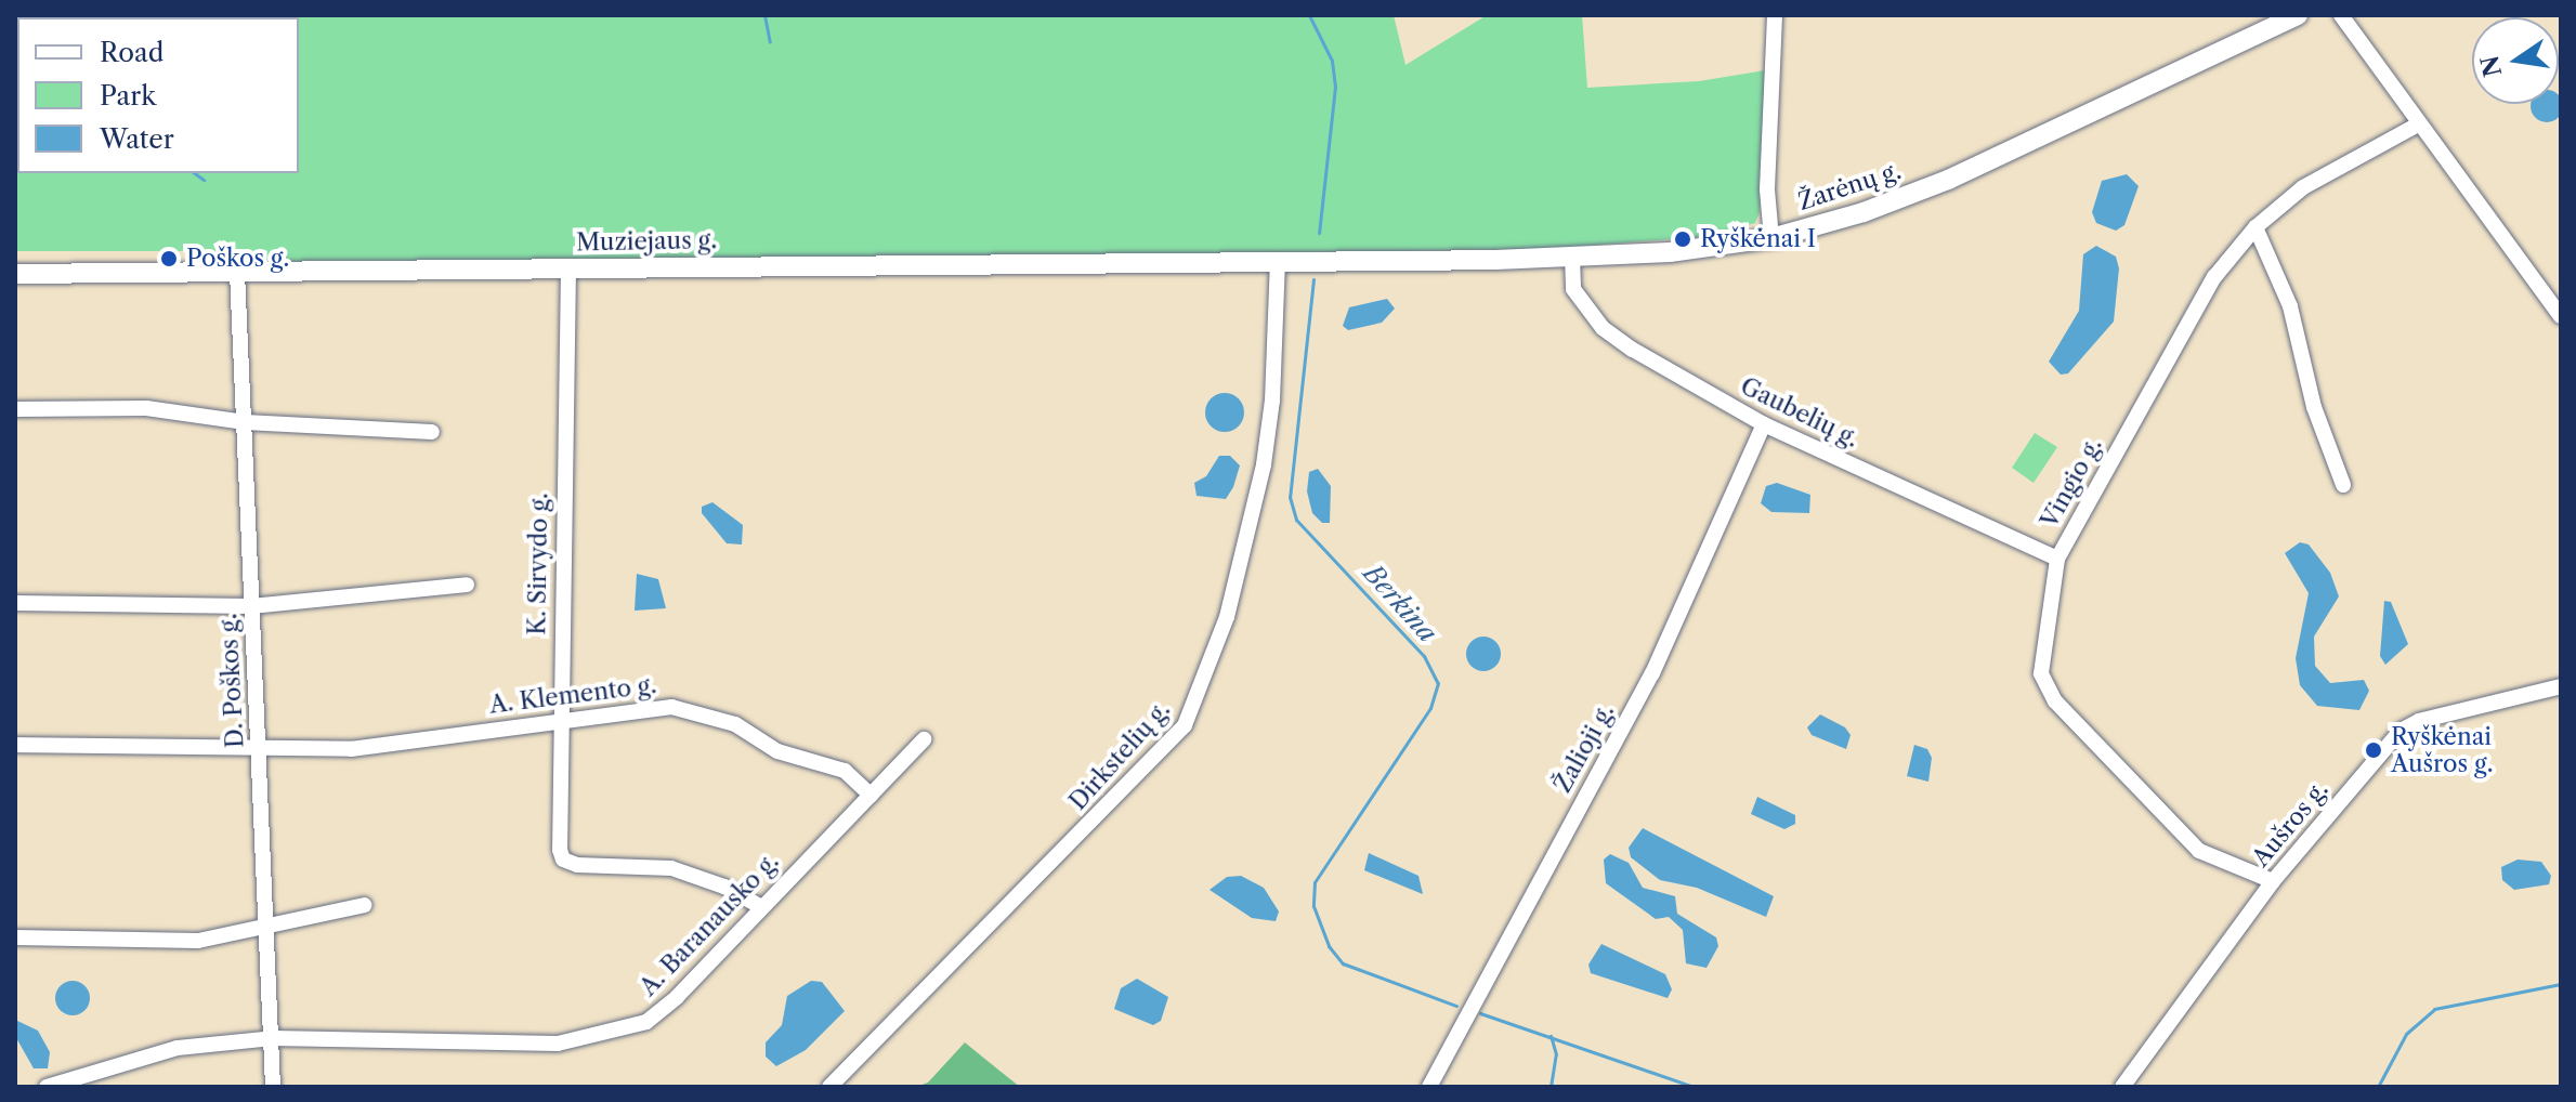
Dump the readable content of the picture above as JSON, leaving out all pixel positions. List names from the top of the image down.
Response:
{
  "streets": {
    "main road": ["Žarėnų g.", "Muziejaus g."],
    "street": [
      "Gaubelių g.",
      "Vingio g.",
      "K. Sirvydo g.",
      "D. Poškos g.",
      "A. Klemento g.",
      "Žalioji g.",
      "Dirkstelių g.",
      "Aušros g.",
      "A. Baranausko g."
    ]
  },
  "crossings": [
    ["Žarėnų g.", "Muziejaus g."],
    ["Žarėnų g.", "Gaubelių g."],
    ["Žarėnų g.", "Dirkstelių g."],
    ["Muziejaus g.", "K. Sirvydo g."],
    ["Muziejaus g.", "D. Poškos g."],
    ["Muziejaus g.", "Dirkstelių g."],
    ["Gaubelių g.", "Vingio g."],
    ["Gaubelių g.", "Žalioji g."],
    ["Vingio g.", "Aušros g."],
    ["K. Sirvydo g.", "A. Klemento g."],
    ["K. Sirvydo g.", "A. Baranausko g."],
    ["D. Poškos g.", "A. Klemento g."],
    ["D. Poškos g.", "A. Baranausko g."],
    ["A. Klemento g.", "A. Baranausko g."]
  ],
  "water": ["Berkina"],
  "places": ["Ryškėnai I", "Poškos g.", "Ryškėnai Aušros g."],
  "legend": ["Road", "Park", "Water"],
  "north": "left"
}
